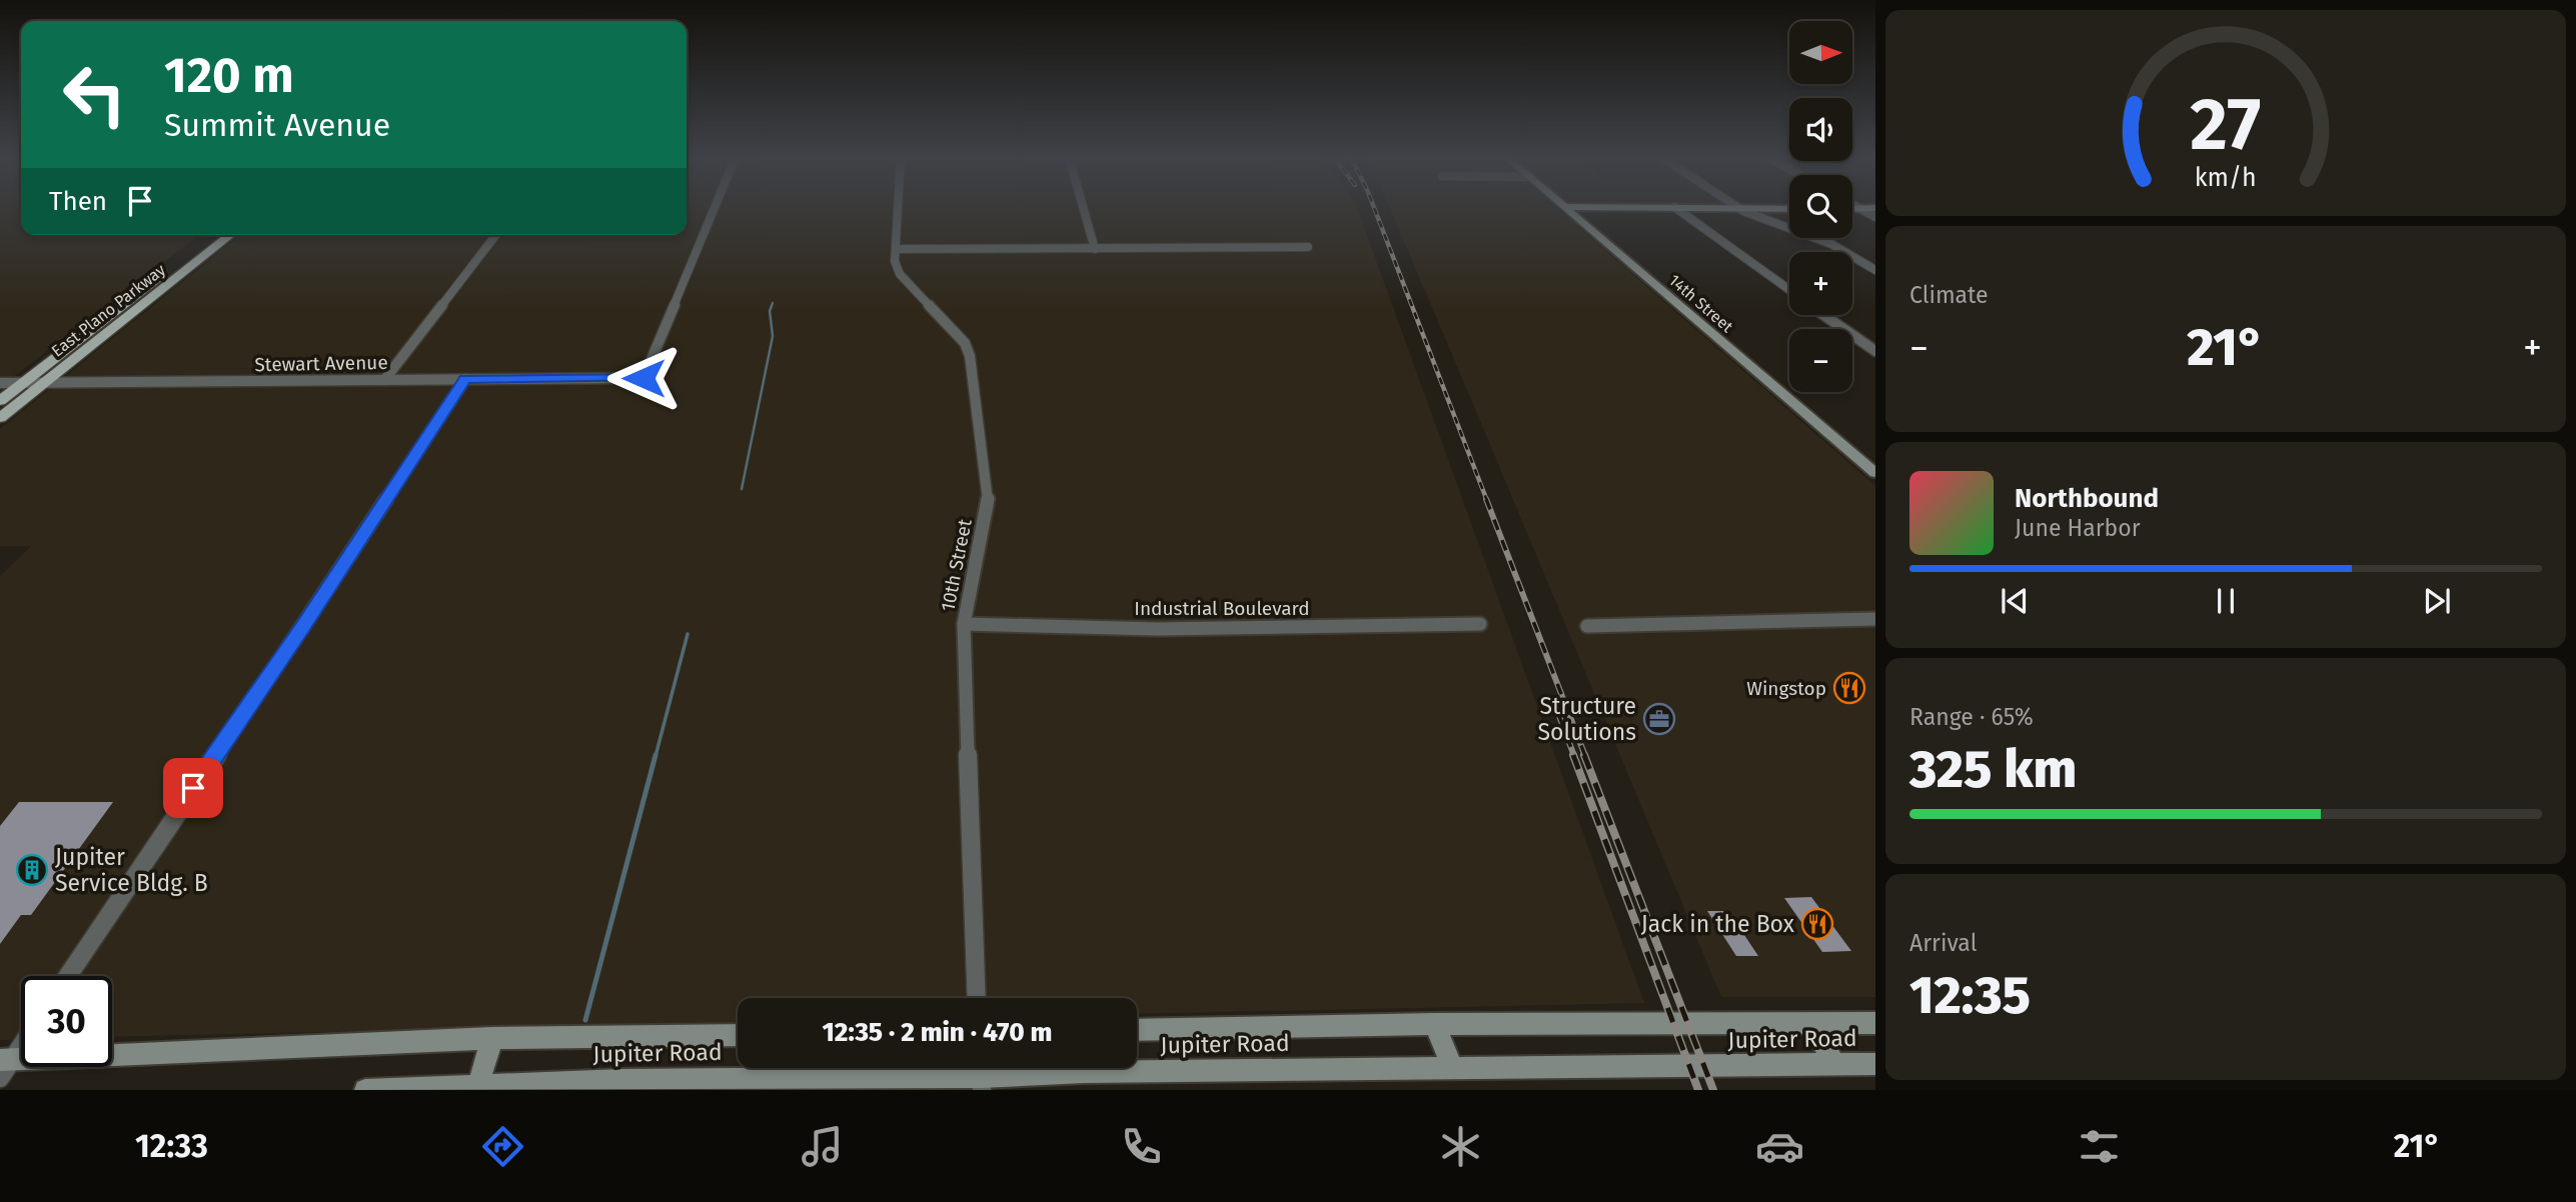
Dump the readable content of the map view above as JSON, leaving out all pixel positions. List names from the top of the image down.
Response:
{
  "streets": {
    "main road": ["14th Street", "East Plano Parkway", "Jupiter Road"],
    "street": ["Stewart Avenue", "10th Street", "Industrial Boulevard"]
  },
  "crossings": [
    ["East Plano Parkway", "Stewart Avenue"],
    ["10th Street", "Industrial Boulevard"]
  ],
  "places": {
    "restaurant": ["Wingstop", "Jack in the Box"],
    "office": ["Structure Solutions"],
    "building": ["Jupiter Service Bldg. B"]
  },
  "north": "right",
  "page": {
    "map_buttons": ["+", "−"],
    "turn": ["120 m", "Summit Avenue"],
    "then": "Then",
    "tile": [
      "Climate",
      ["Range · 65%", "325 km"],
      ["Arrival", "12:35"]
    ],
    "heat": ["−", "21°", "+"],
    "song": ["Northbound", "June Harbor"],
    "limit": "30",
    "trip": "12:35 · 2 min · 470 m",
    "tabs": ["12:33", "21°"],
    "gauge": ["27", "km/h"]
  }
}
